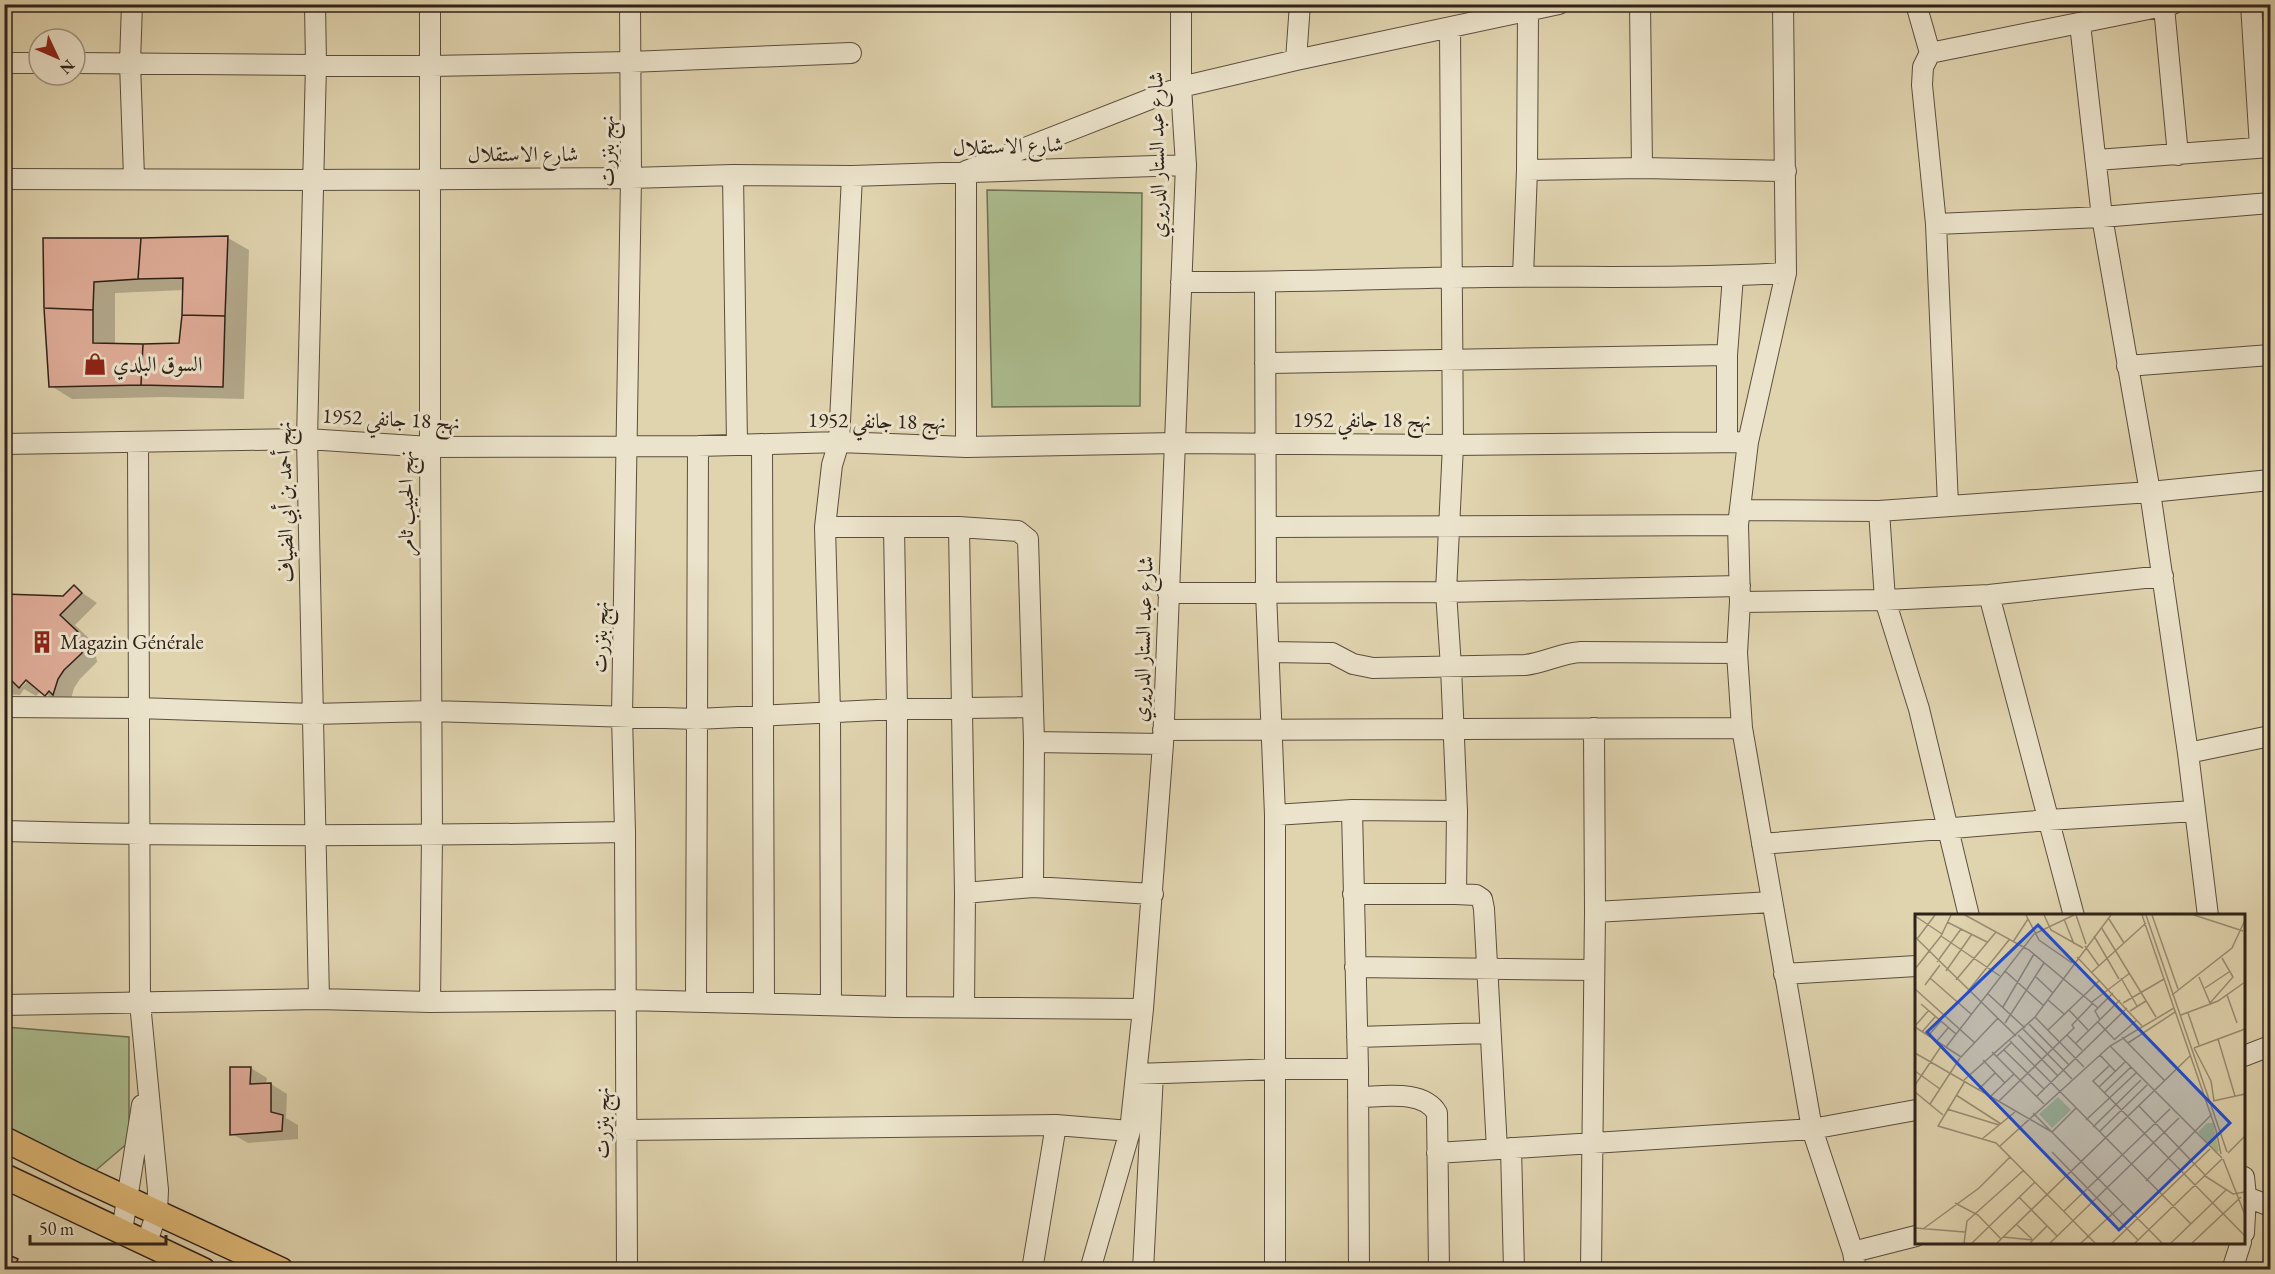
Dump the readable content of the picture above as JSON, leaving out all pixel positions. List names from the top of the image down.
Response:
{
  "streets": {
    "street": [
      "شارع الاستقلال",
      "نهج بنزرت",
      "شارع عبد الستار الدريري",
      "نهج 18 جانفي 1952",
      "نهج أحمد بن أبي الضياف",
      "نهج الحبيب ثامر"
    ]
  },
  "crossings": [
    ["شارع الاستقلال", "نهج بنزرت"],
    ["شارع الاستقلال", "شارع عبد الستار الدريري"],
    ["شارع الاستقلال", "نهج أحمد بن أبي الضياف"],
    ["شارع الاستقلال", "نهج الحبيب ثامر"],
    ["نهج بنزرت", "نهج 18 جانفي 1952"],
    ["شارع عبد الستار الدريري", "نهج 18 جانفي 1952"],
    ["نهج 18 جانفي 1952", "نهج أحمد بن أبي الضياف"],
    ["نهج 18 جانفي 1952", "نهج الحبيب ثامر"]
  ],
  "places": {
    "shop": ["السوق البلدي"],
    "building": ["Magazin Générale"]
  },
  "scale_bar": "50 m",
  "north": "bottom right"
}
